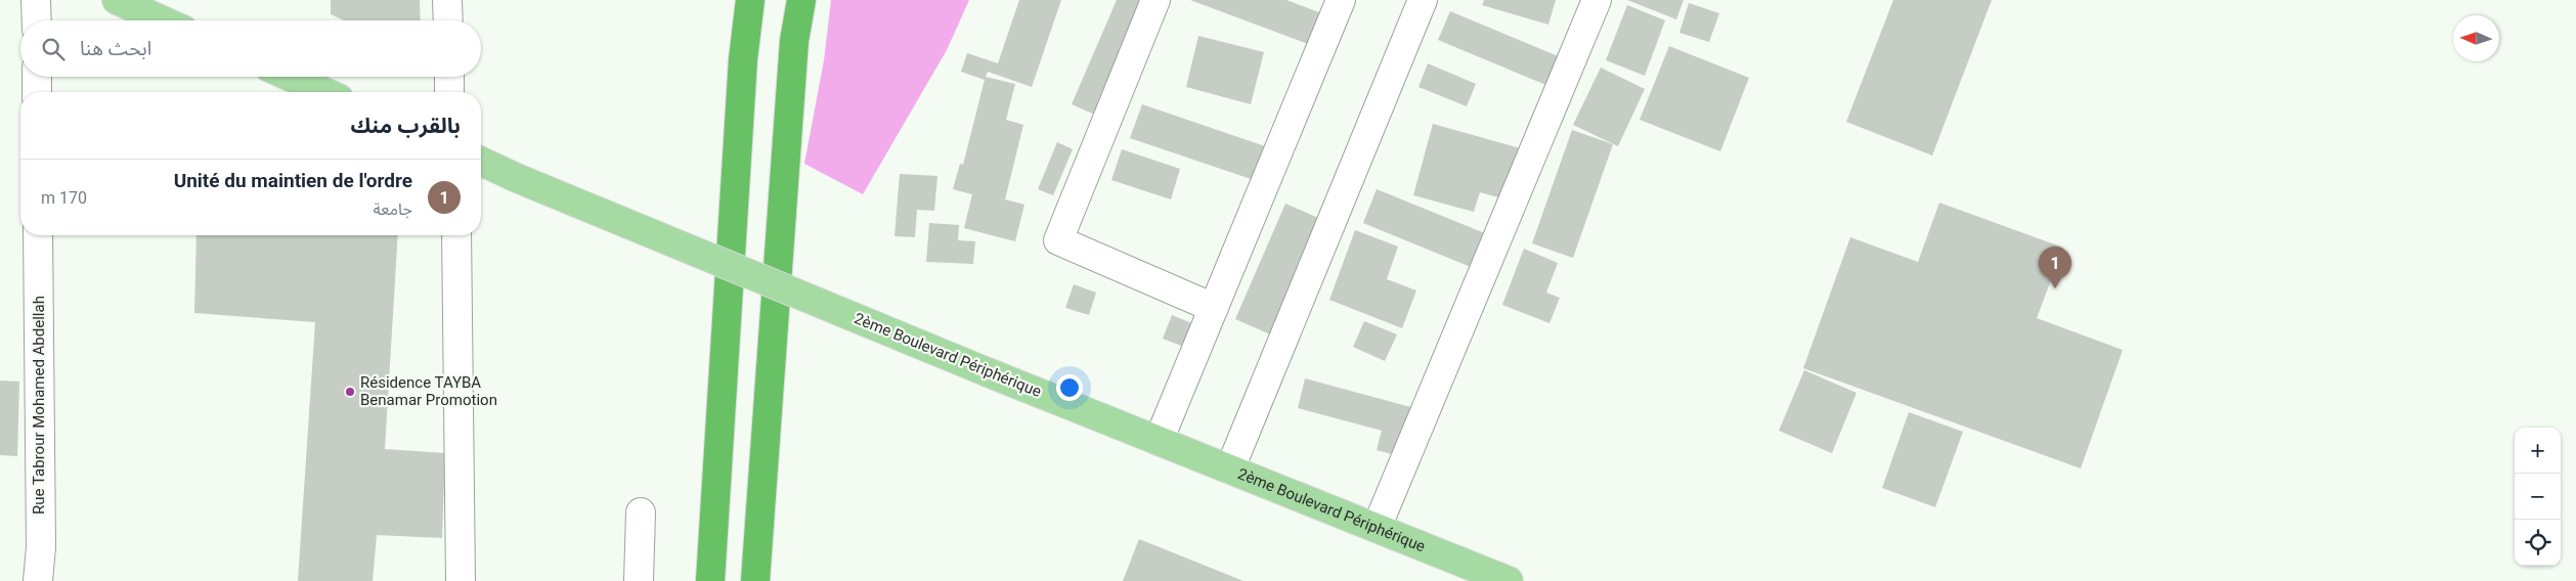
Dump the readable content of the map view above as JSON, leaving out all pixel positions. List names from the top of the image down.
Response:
{
  "streets": {
    "main road": ["2ème Boulevard Périphérique"],
    "street": ["Rue Tabrour Mohamed Abdellah"]
  },
  "places": ["Résidence TAYBA Benamar Promotion"],
  "north": "left",
  "page": {
    "search": "ابحث هنا",
    "heading": "بالقرب منك",
    "list": [
      {
        "mark": "1",
        "name": "Unité du maintien de l'ordre",
        "note": "جامعة",
        "value": "170 m"
      }
    ],
    "pins": "1",
    "map_buttons": ["+", "−"]
  }
}
